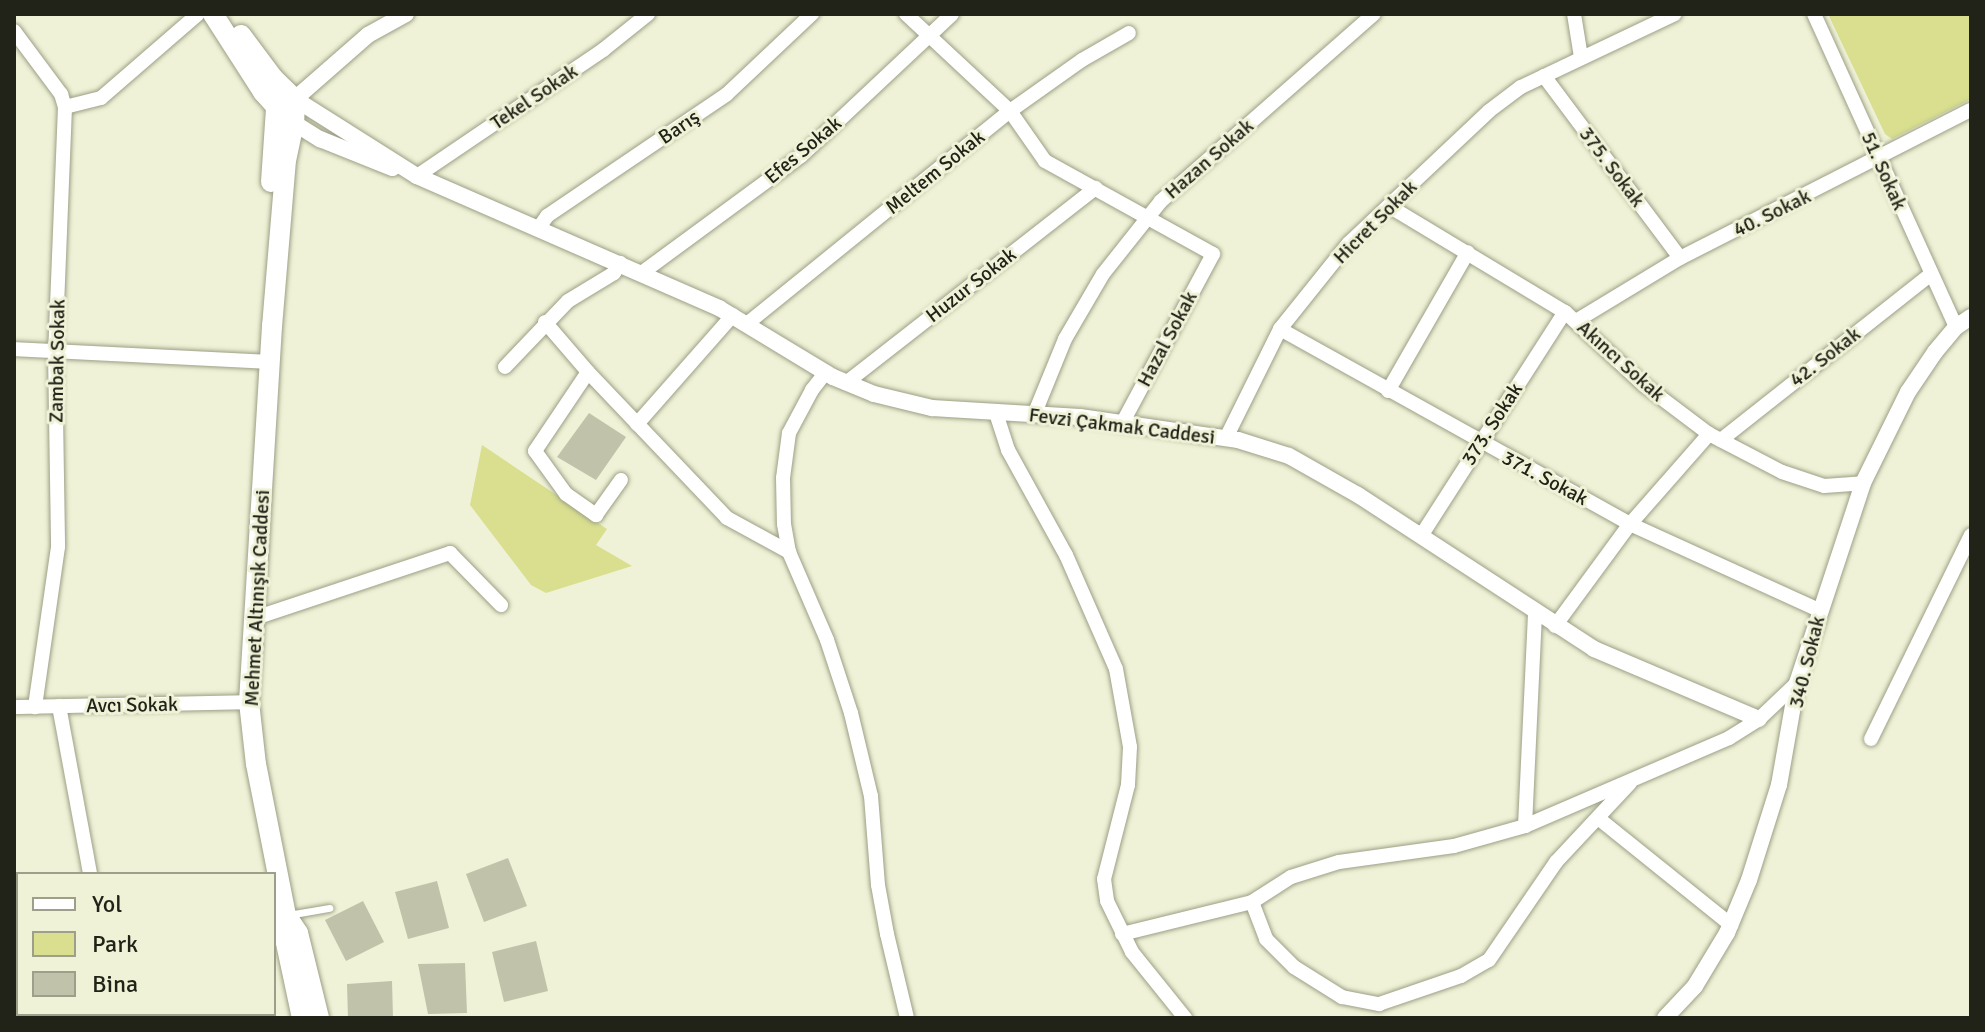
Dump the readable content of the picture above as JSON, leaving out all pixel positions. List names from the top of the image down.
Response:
{
  "streets": {
    "main road": ["Fevzi Çakmak Caddesi", "Mehmet Altınışık Caddesi"],
    "street": [
      "Tekel Sokak",
      "Barış",
      "Efes Sokak",
      "Hazan Sokak",
      "375. Sokak",
      "51. Sokak",
      "Meltem Sokak",
      "40. Sokak",
      "Hicret Sokak",
      "Huzur Sokak",
      "Hazal Sokak",
      "42. Sokak",
      "Zambak Sokak",
      "Akıncı Sokak",
      "373. Sokak",
      "371. Sokak",
      "340. Sokak",
      "Avcı Sokak"
    ]
  },
  "crossings": [
    ["Tekel Sokak", "Fevzi Çakmak Caddesi"],
    ["Barış", "Fevzi Çakmak Caddesi"],
    ["Efes Sokak", "Fevzi Çakmak Caddesi"],
    ["Hazan Sokak", "Hazal Sokak"],
    ["Hazan Sokak", "Fevzi Çakmak Caddesi"],
    ["375. Sokak", "40. Sokak"],
    ["375. Sokak", "Hicret Sokak"],
    ["51. Sokak", "40. Sokak"],
    ["51. Sokak", "42. Sokak"],
    ["51. Sokak", "340. Sokak"],
    ["Meltem Sokak", "Fevzi Çakmak Caddesi"],
    ["40. Sokak", "Akıncı Sokak"],
    ["40. Sokak", "373. Sokak"],
    ["Hicret Sokak", "Akıncı Sokak"],
    ["Hicret Sokak", "Fevzi Çakmak Caddesi"],
    ["Hicret Sokak", "371. Sokak"],
    ["Huzur Sokak", "Fevzi Çakmak Caddesi"],
    ["Hazal Sokak", "Fevzi Çakmak Caddesi"],
    ["42. Sokak", "Akıncı Sokak"],
    ["42. Sokak", "Fevzi Çakmak Caddesi"],
    ["42. Sokak", "371. Sokak"],
    ["Zambak Sokak", "Avcı Sokak"],
    ["Akıncı Sokak", "373. Sokak"],
    ["Akıncı Sokak", "340. Sokak"],
    ["373. Sokak", "Fevzi Çakmak Caddesi"],
    ["373. Sokak", "371. Sokak"],
    ["Fevzi Çakmak Caddesi", "Mehmet Altınışık Caddesi"],
    ["371. Sokak", "340. Sokak"],
    ["Mehmet Altınışık Caddesi", "Avcı Sokak"]
  ],
  "legend": ["Yol", "Park", "Bina"]
}
